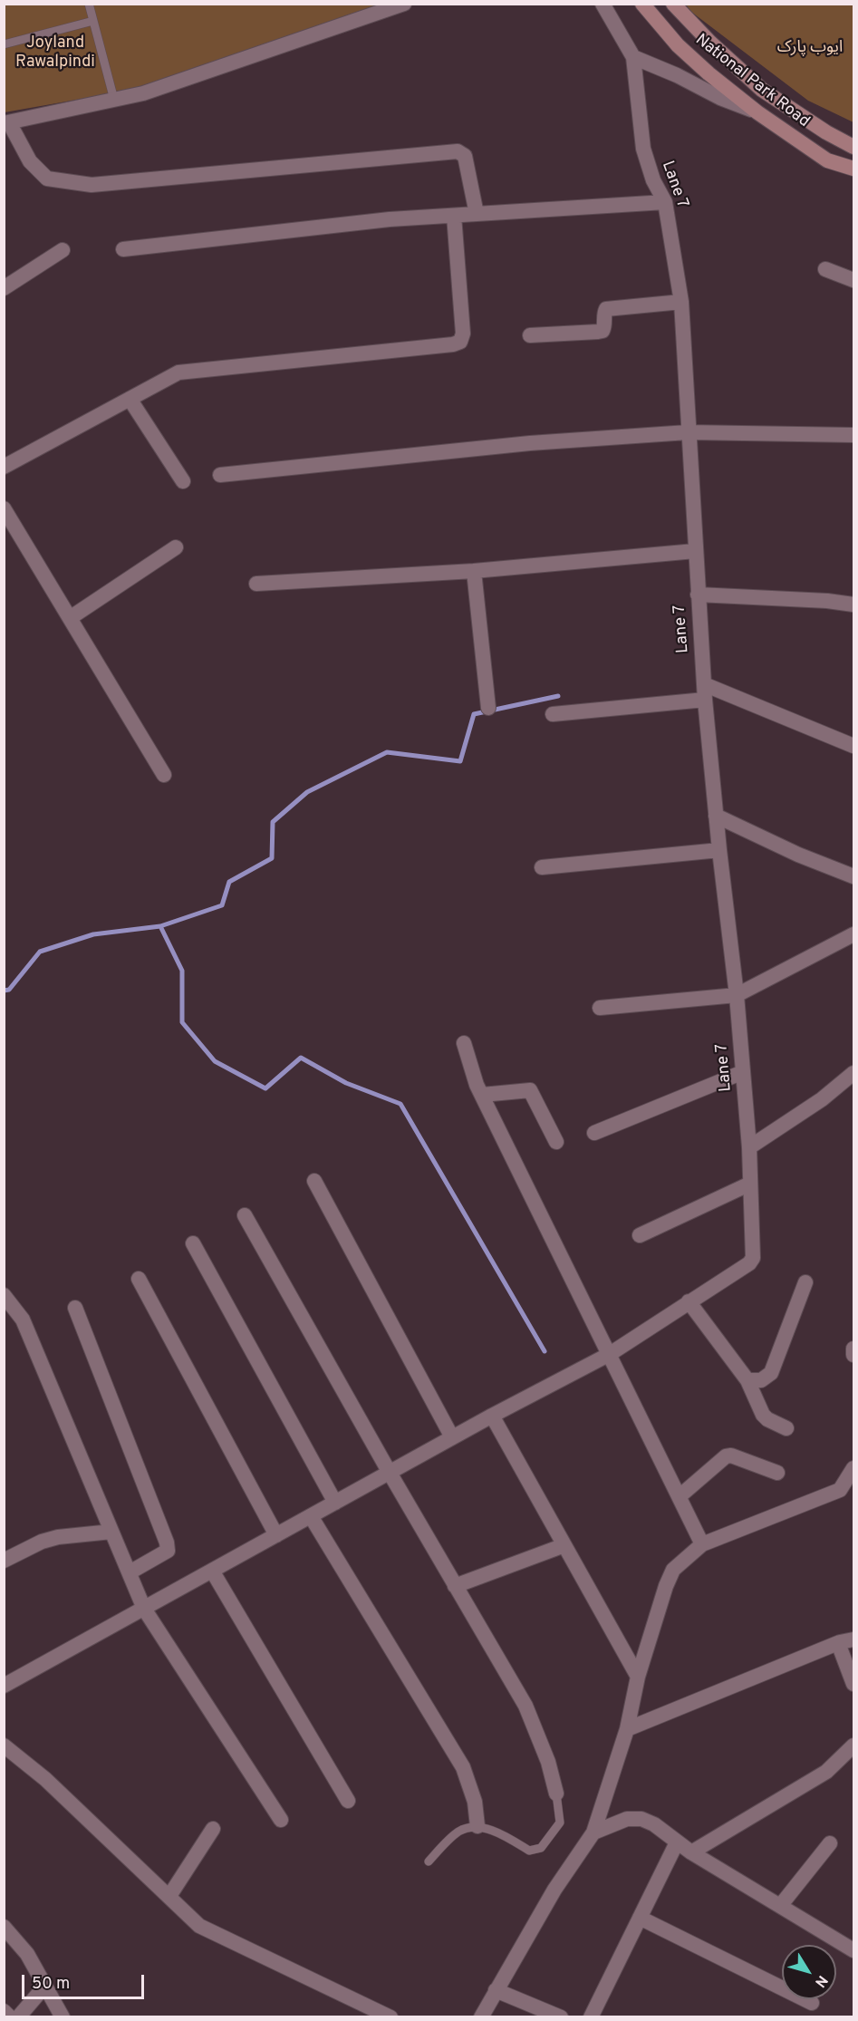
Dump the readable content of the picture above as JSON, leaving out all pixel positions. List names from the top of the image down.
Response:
{
  "streets": {
    "main road": ["National Park Road"],
    "street": ["Lane 7"]
  },
  "parks": ["Joyland Rawalpindi", "ایوب پارک"],
  "scale_bar": "50 m",
  "north": "bottom right"
}
